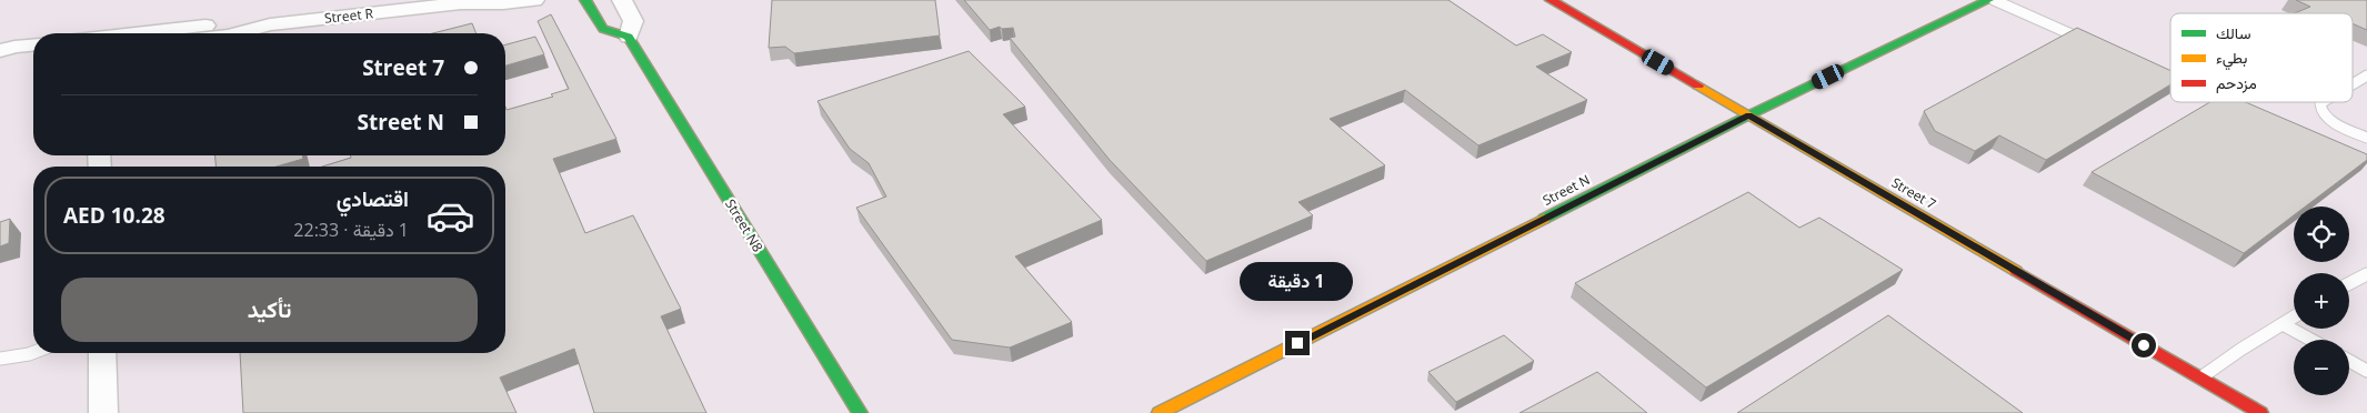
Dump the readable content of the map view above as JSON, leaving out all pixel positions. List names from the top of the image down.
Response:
{
  "streets": {
    "street": [
      "Street R",
      "Street N",
      "Street 7",
      "Street N8"
    ]
  },
  "crossings": [
    ["Street N", "Street 7"]
  ],
  "legend": ["سالك", "بطيء", "مزدحم"],
  "page": {
    "banner": ["Street 7", "Street N"],
    "list": [
      {
        "name": "اقتصادي",
        "note": "1 دقيقة · 22:33",
        "value": "AED 10.28"
      }
    ],
    "map_buttons": ["+", "−"],
    "bubble": "1 دقيقة",
    "buttons": "تأكيد"
  }
}
